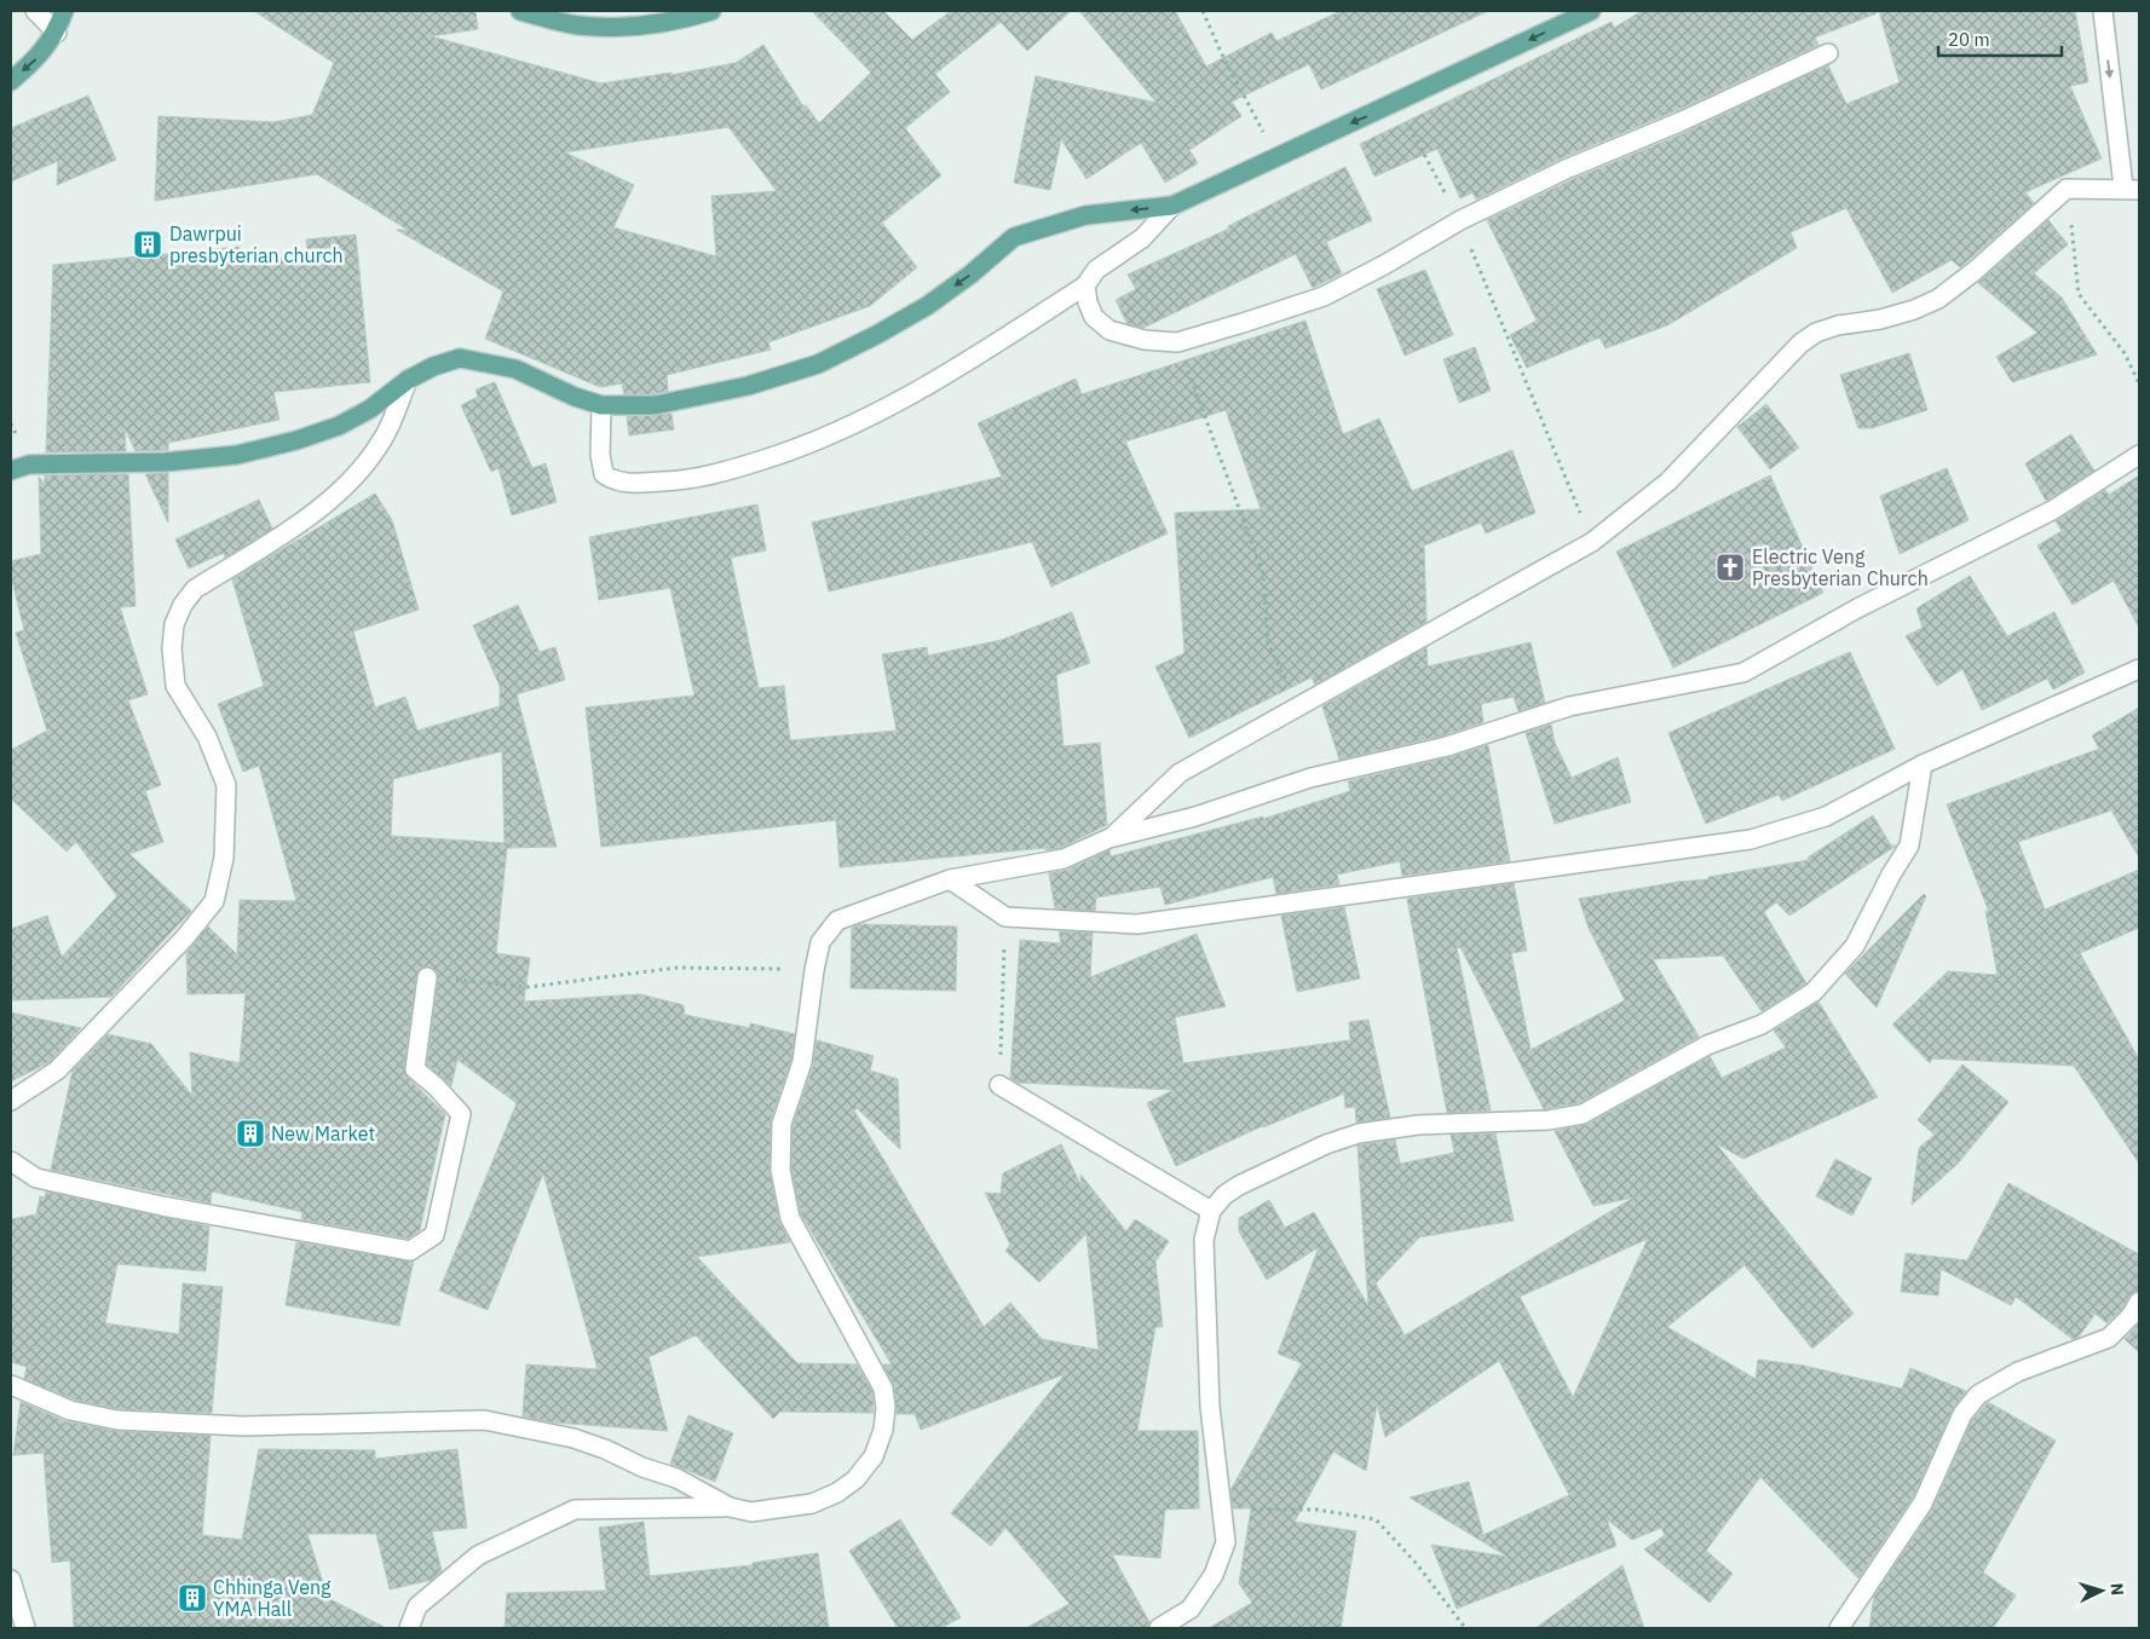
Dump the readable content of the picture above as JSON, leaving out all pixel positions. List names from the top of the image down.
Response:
{
  "places": {
    "building": ["Dawrpui presbyterian church", "New Market", "Chhinga Veng YMA Hall"],
    "church": ["Electric Veng Presbyterian Church"]
  },
  "scale_bar": "20 m",
  "north": "right"
}
